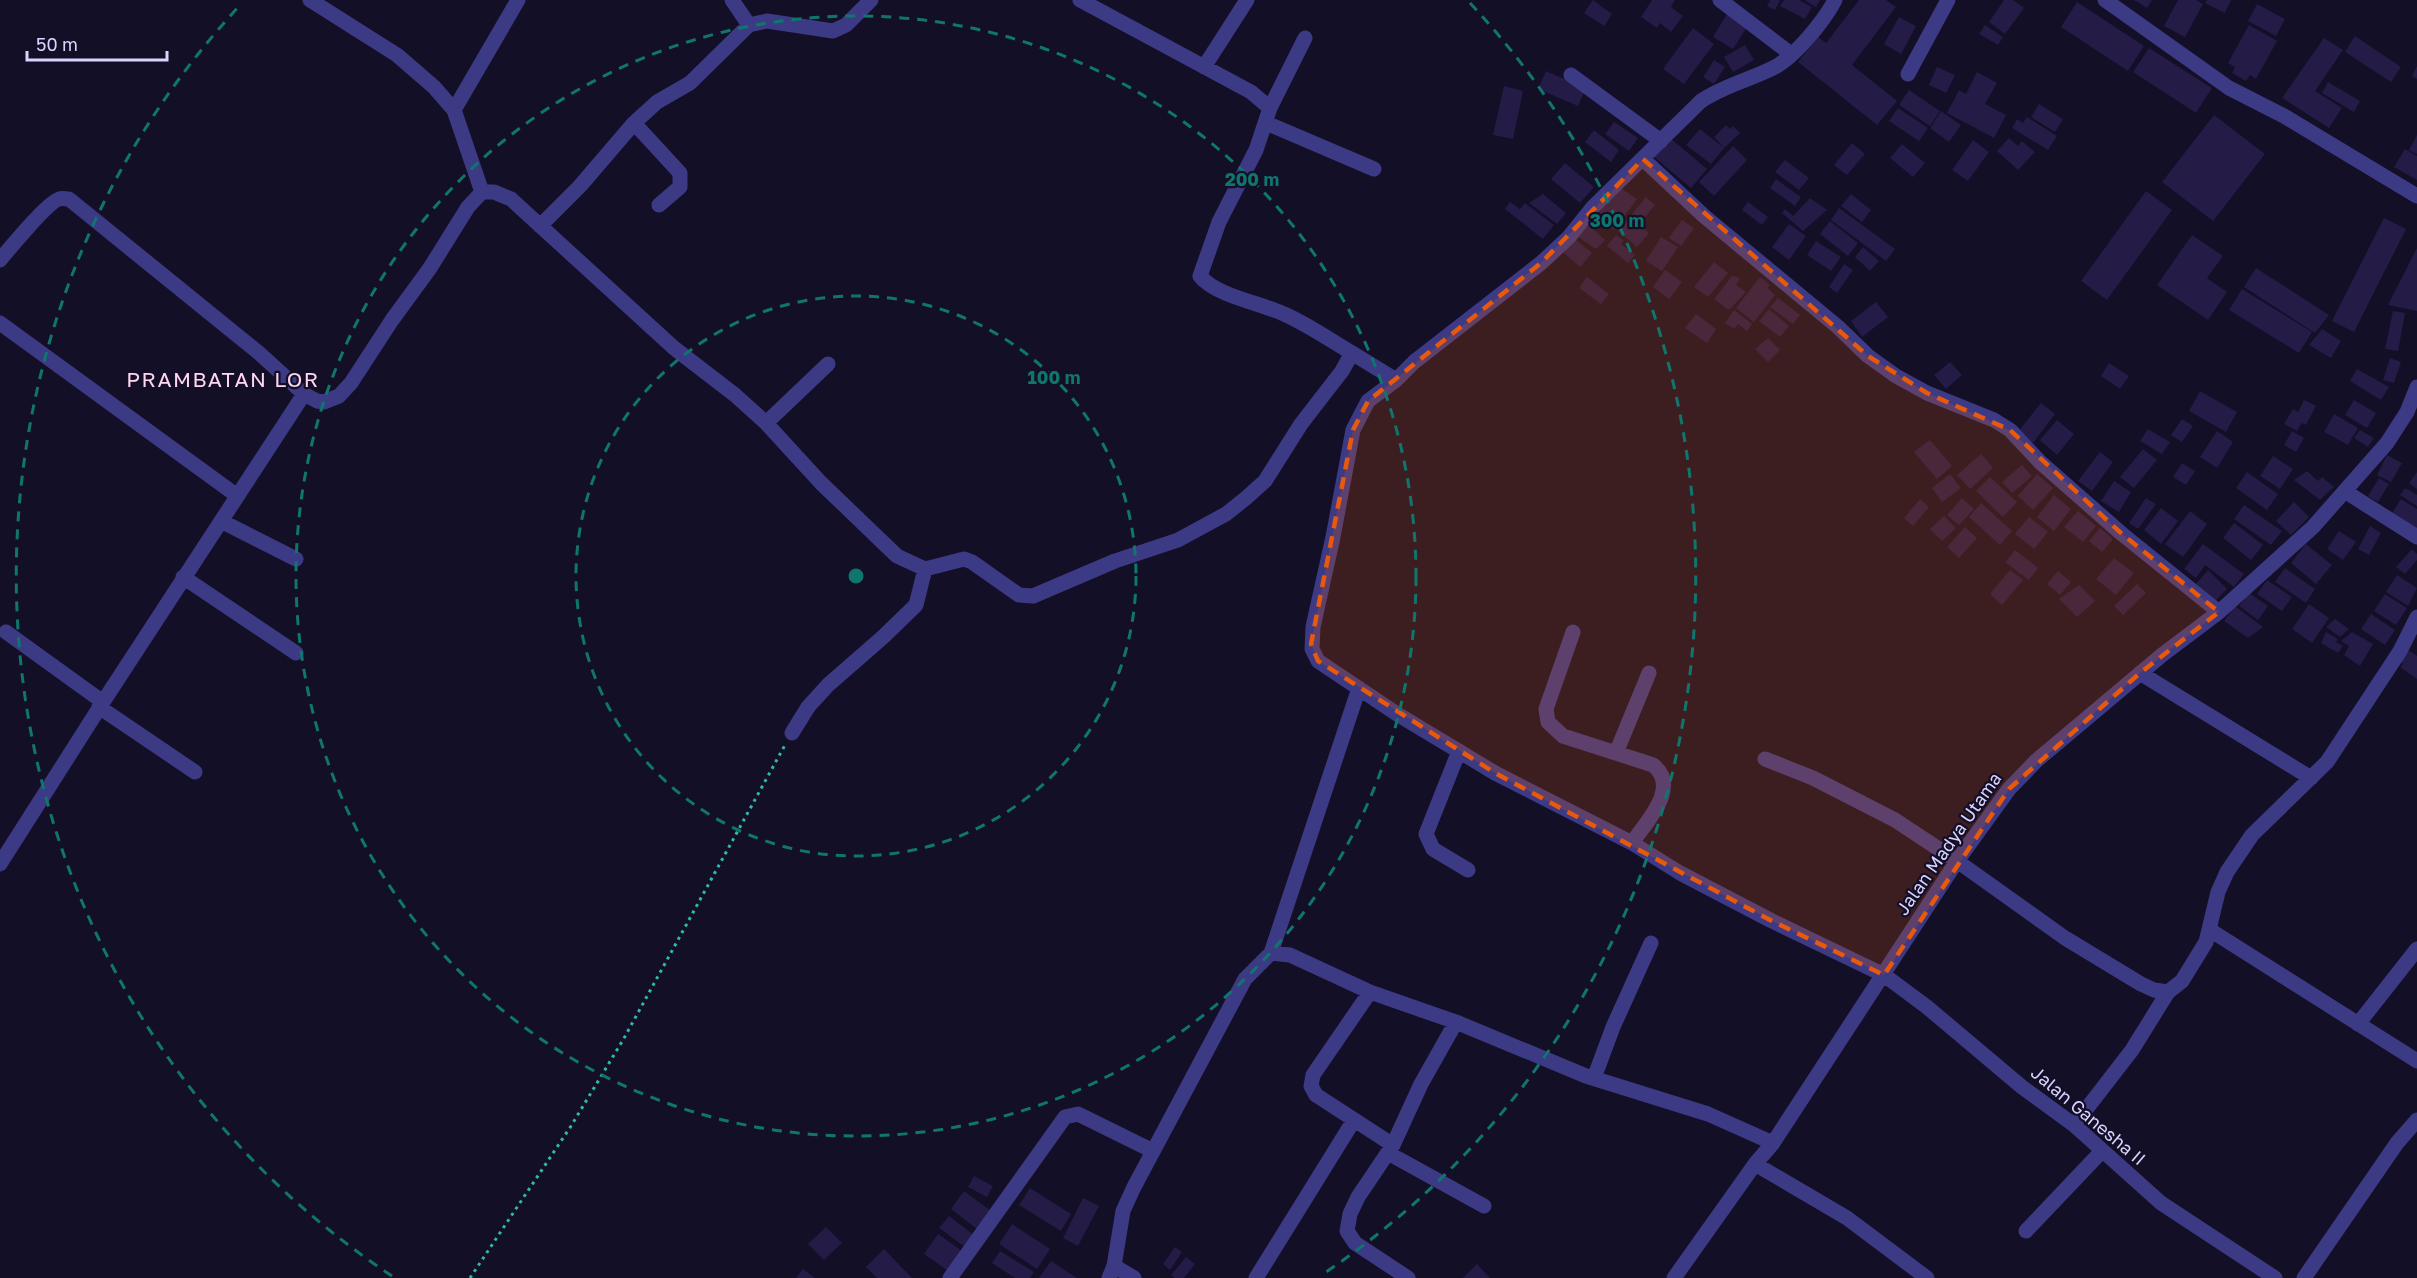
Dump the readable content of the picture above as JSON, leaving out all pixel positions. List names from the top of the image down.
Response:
{
  "streets": {
    "street": ["Jalan Madya Utama", "Jalan Ganesha II"]
  },
  "crossings": [
    ["Jalan Madya Utama", "Jalan Ganesha II"]
  ],
  "districts": ["PRAMBATAN LOR"],
  "scale_bar": "50 m",
  "rings": ["200 m", "300 m", "100 m"]
}
